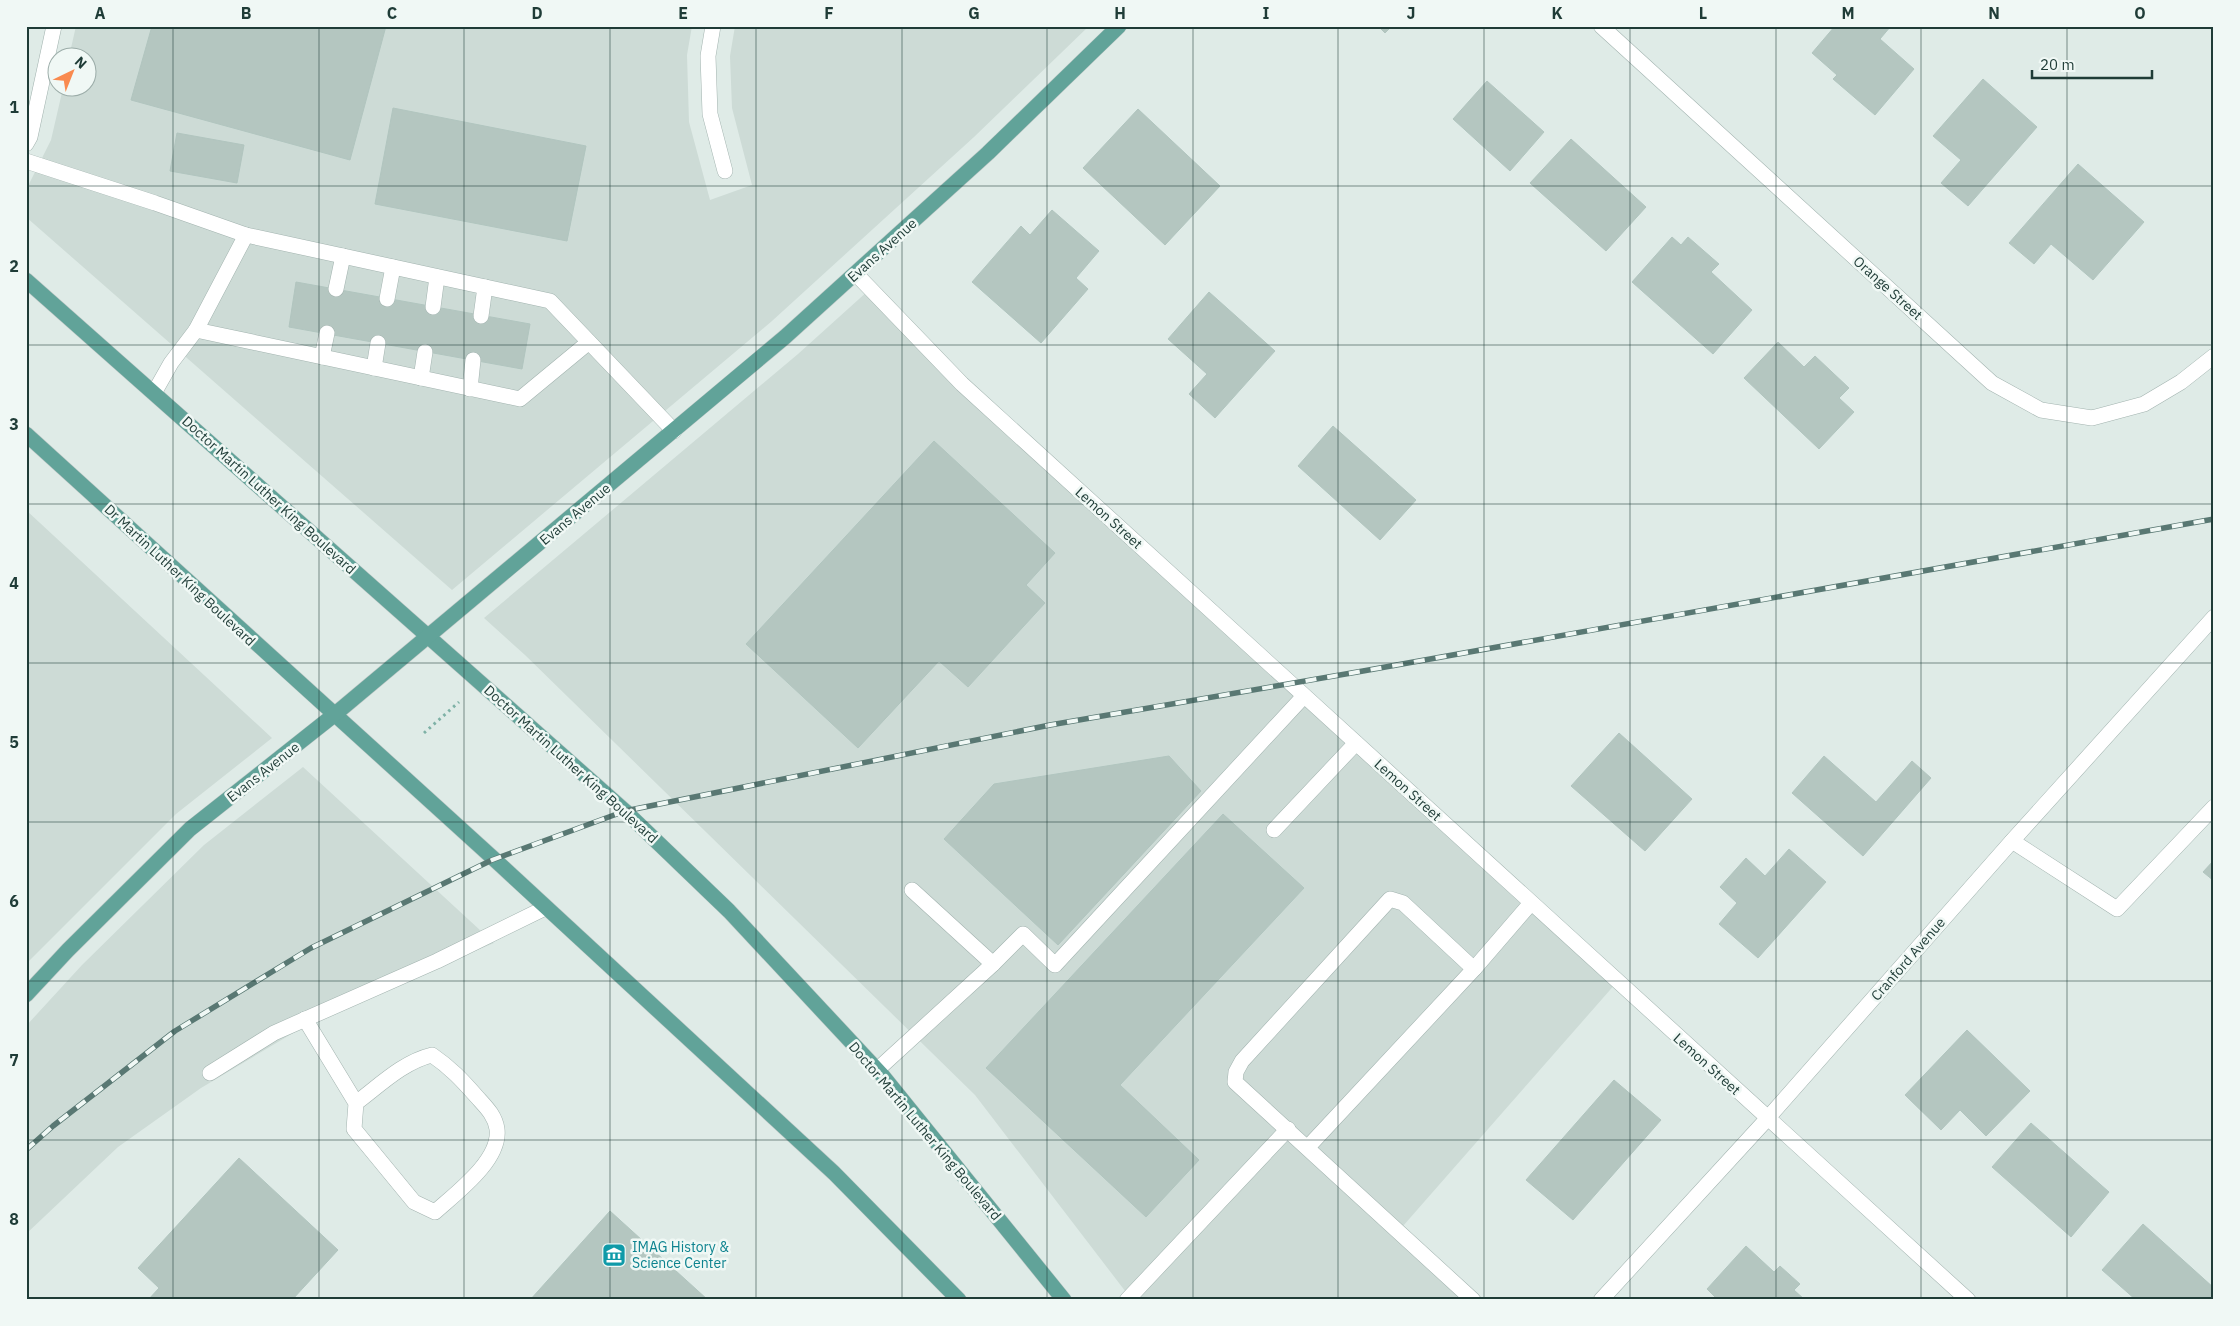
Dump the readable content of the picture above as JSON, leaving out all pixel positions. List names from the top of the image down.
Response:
{
  "streets": {
    "main road": ["Evans Avenue", "Doctor Martin Luther King Boulevard", "Dr Martin Luther King Boulevard"],
    "street": ["Orange Street", "Lemon Street", "Cranford Avenue"]
  },
  "crossings": [
    ["Evans Avenue", "Doctor Martin Luther King Boulevard"],
    ["Evans Avenue", "Lemon Street"],
    ["Evans Avenue", "Dr Martin Luther King Boulevard"],
    ["Lemon Street", "Cranford Avenue"]
  ],
  "places": {
    "museum": ["IMAG History & Science Center"]
  },
  "scale_bar": "20 m",
  "north": "top right",
  "grid": {
    "columns": [
      "A",
      "B",
      "C",
      "D",
      "E",
      "F",
      "G",
      "H",
      "I",
      "J",
      "K",
      "L",
      "M",
      "N",
      "O"
    ],
    "rows": [
      "1",
      "2",
      "3",
      "4",
      "5",
      "6",
      "7",
      "8"
    ]
  }
}
